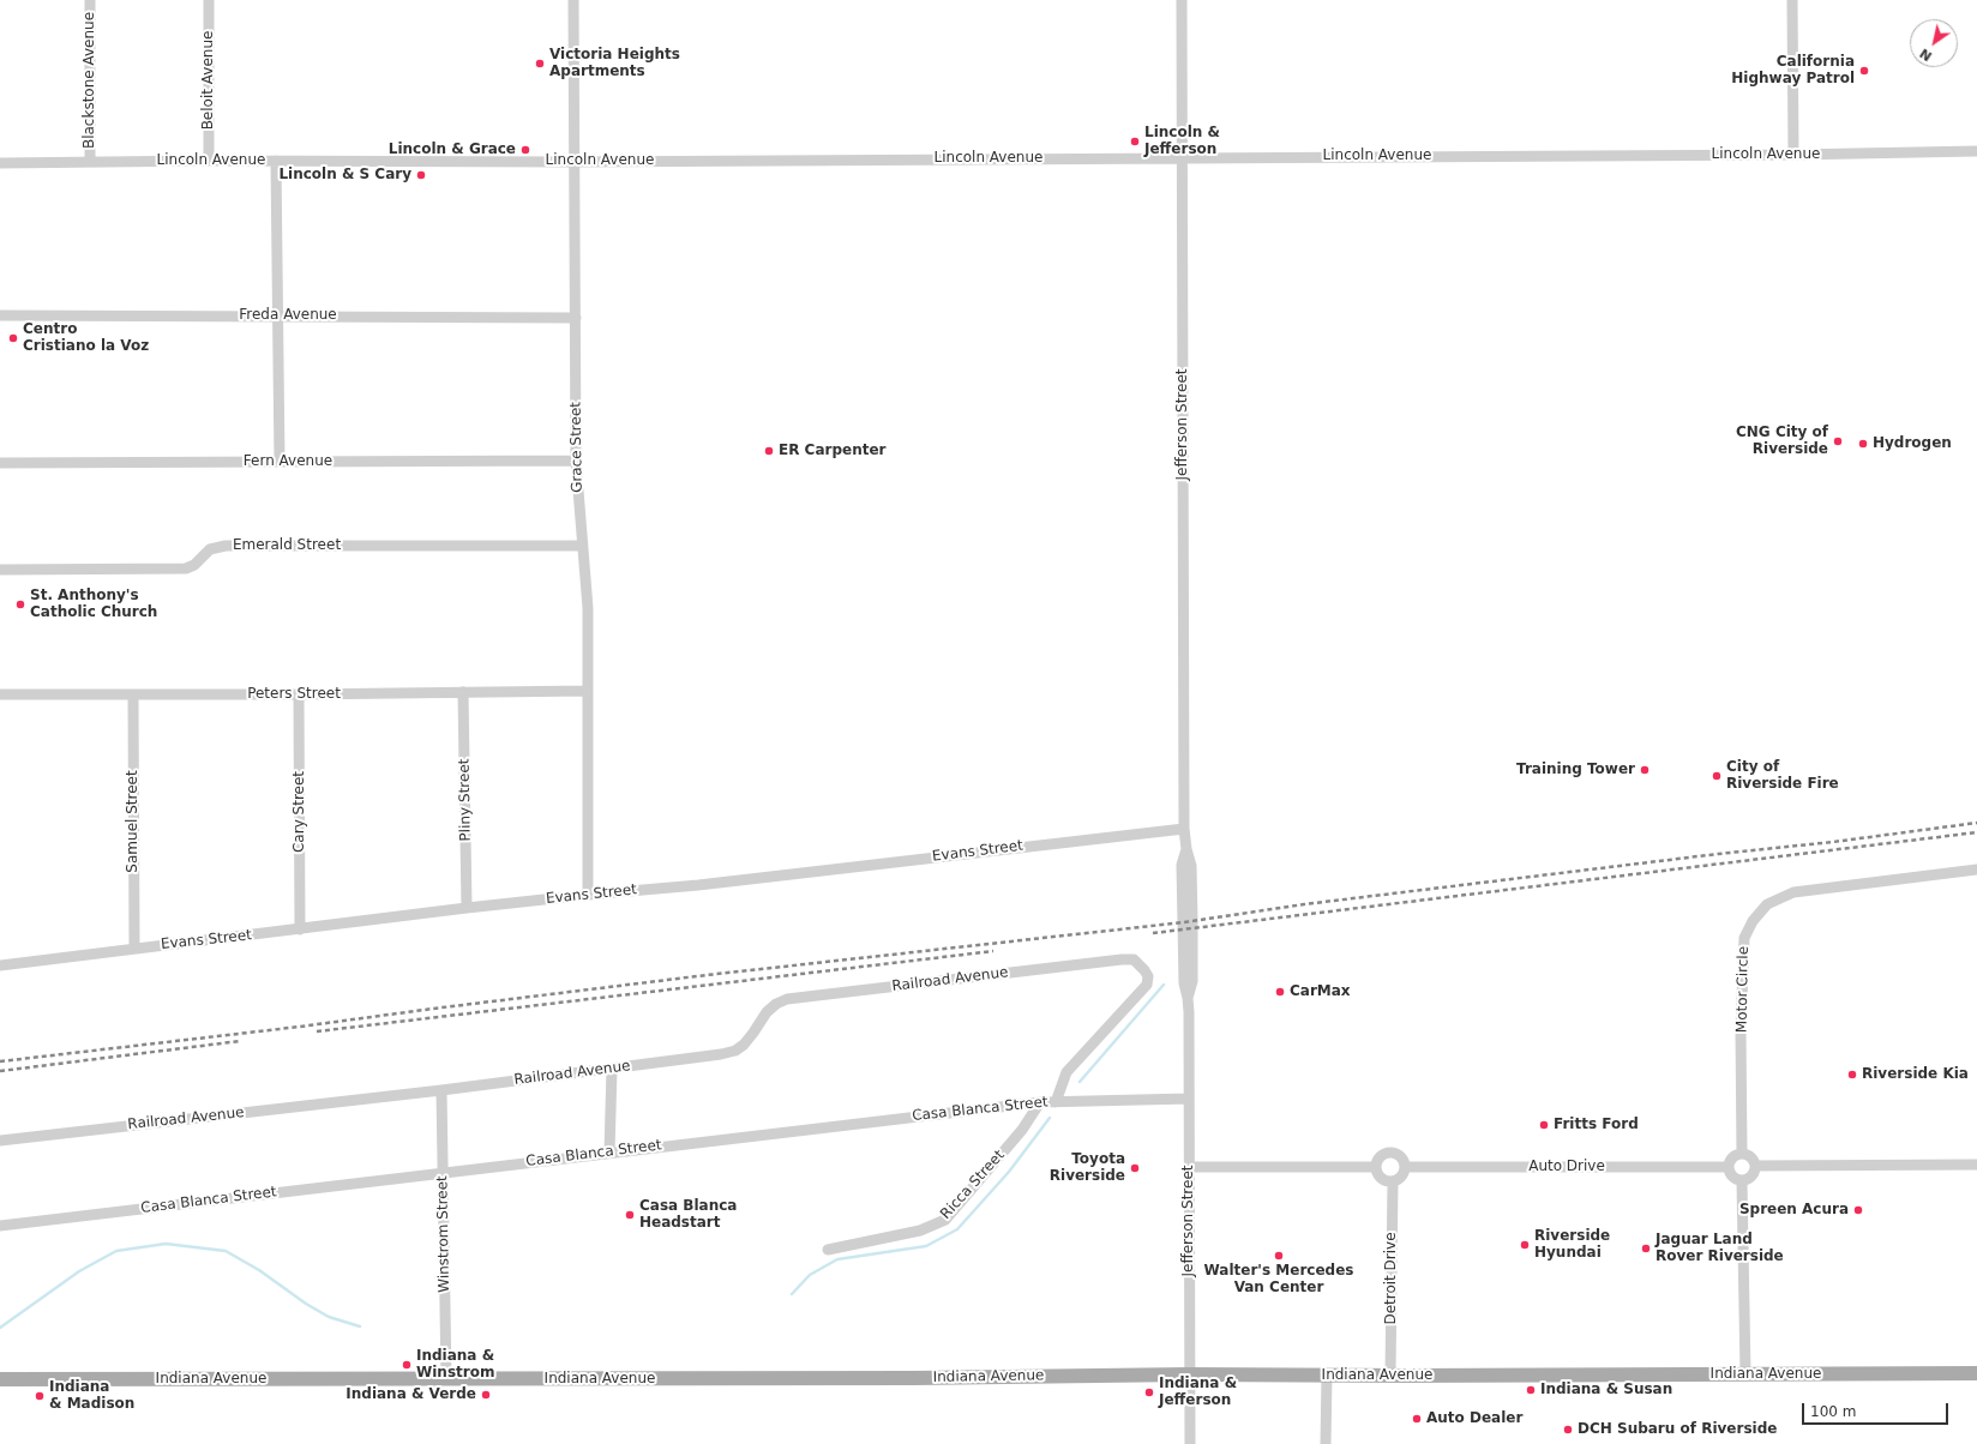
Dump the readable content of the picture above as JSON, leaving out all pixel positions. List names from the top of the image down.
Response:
{
  "streets": {
    "main road": ["Indiana Avenue"],
    "street": [
      "Blackstone Avenue",
      "Beloit Avenue",
      "Lincoln Avenue",
      "Freda Avenue",
      "Jefferson Street",
      "Grace Street",
      "Fern Avenue",
      "Emerald Street",
      "Peters Street",
      "Pliny Street",
      "Cary Street",
      "Samuel Street",
      "Evans Street",
      "Railroad Avenue",
      "Motor Circle",
      "Casa Blanca Street",
      "Auto Drive",
      "Ricca Street",
      "Winstrom Street",
      "Detroit Drive"
    ]
  },
  "crossings": [
    ["Blackstone Avenue", "Lincoln Avenue"],
    ["Beloit Avenue", "Lincoln Avenue"],
    ["Lincoln Avenue", "Jefferson Street"],
    ["Lincoln Avenue", "Grace Street"],
    ["Freda Avenue", "Grace Street"],
    ["Jefferson Street", "Evans Street"],
    ["Jefferson Street", "Casa Blanca Street"],
    ["Jefferson Street", "Indiana Avenue"],
    ["Grace Street", "Fern Avenue"],
    ["Grace Street", "Emerald Street"],
    ["Grace Street", "Peters Street"],
    ["Grace Street", "Evans Street"],
    ["Peters Street", "Pliny Street"],
    ["Peters Street", "Cary Street"],
    ["Peters Street", "Samuel Street"],
    ["Pliny Street", "Evans Street"],
    ["Cary Street", "Evans Street"],
    ["Samuel Street", "Evans Street"],
    ["Railroad Avenue", "Casa Blanca Street"],
    ["Railroad Avenue", "Winstrom Street"],
    ["Motor Circle", "Auto Drive"],
    ["Casa Blanca Street", "Ricca Street"],
    ["Casa Blanca Street", "Winstrom Street"],
    ["Auto Drive", "Detroit Drive"],
    ["Winstrom Street", "Indiana Avenue"],
    ["Detroit Drive", "Indiana Avenue"]
  ],
  "places": [
    "Victoria Heights Apartments",
    "California Highway Patrol",
    "Lincoln & Jefferson",
    "Lincoln & Grace",
    "Lincoln & S Cary",
    "Centro Cristiano la Voz",
    "CNG City of Riverside",
    "Hydrogen",
    "ER Carpenter",
    "St. Anthony's Catholic Church",
    "Training Tower",
    "City of Riverside Fire",
    "CarMax",
    "Riverside Kia",
    "Fritts Ford",
    "Toyota Riverside",
    "Spreen Acura",
    "Casa Blanca Headstart",
    "Riverside Hyundai",
    "Jaguar Land Rover Riverside",
    "Walter's Mercedes Van Center",
    "Indiana & Winstrom",
    "Indiana & Susan",
    "Indiana & Jefferson",
    "Indiana & Verde",
    "Indiana & Madison",
    "Auto Dealer",
    "DCH Subaru of Riverside"
  ],
  "scale_bar": "100 m",
  "north": "bottom left"
}
